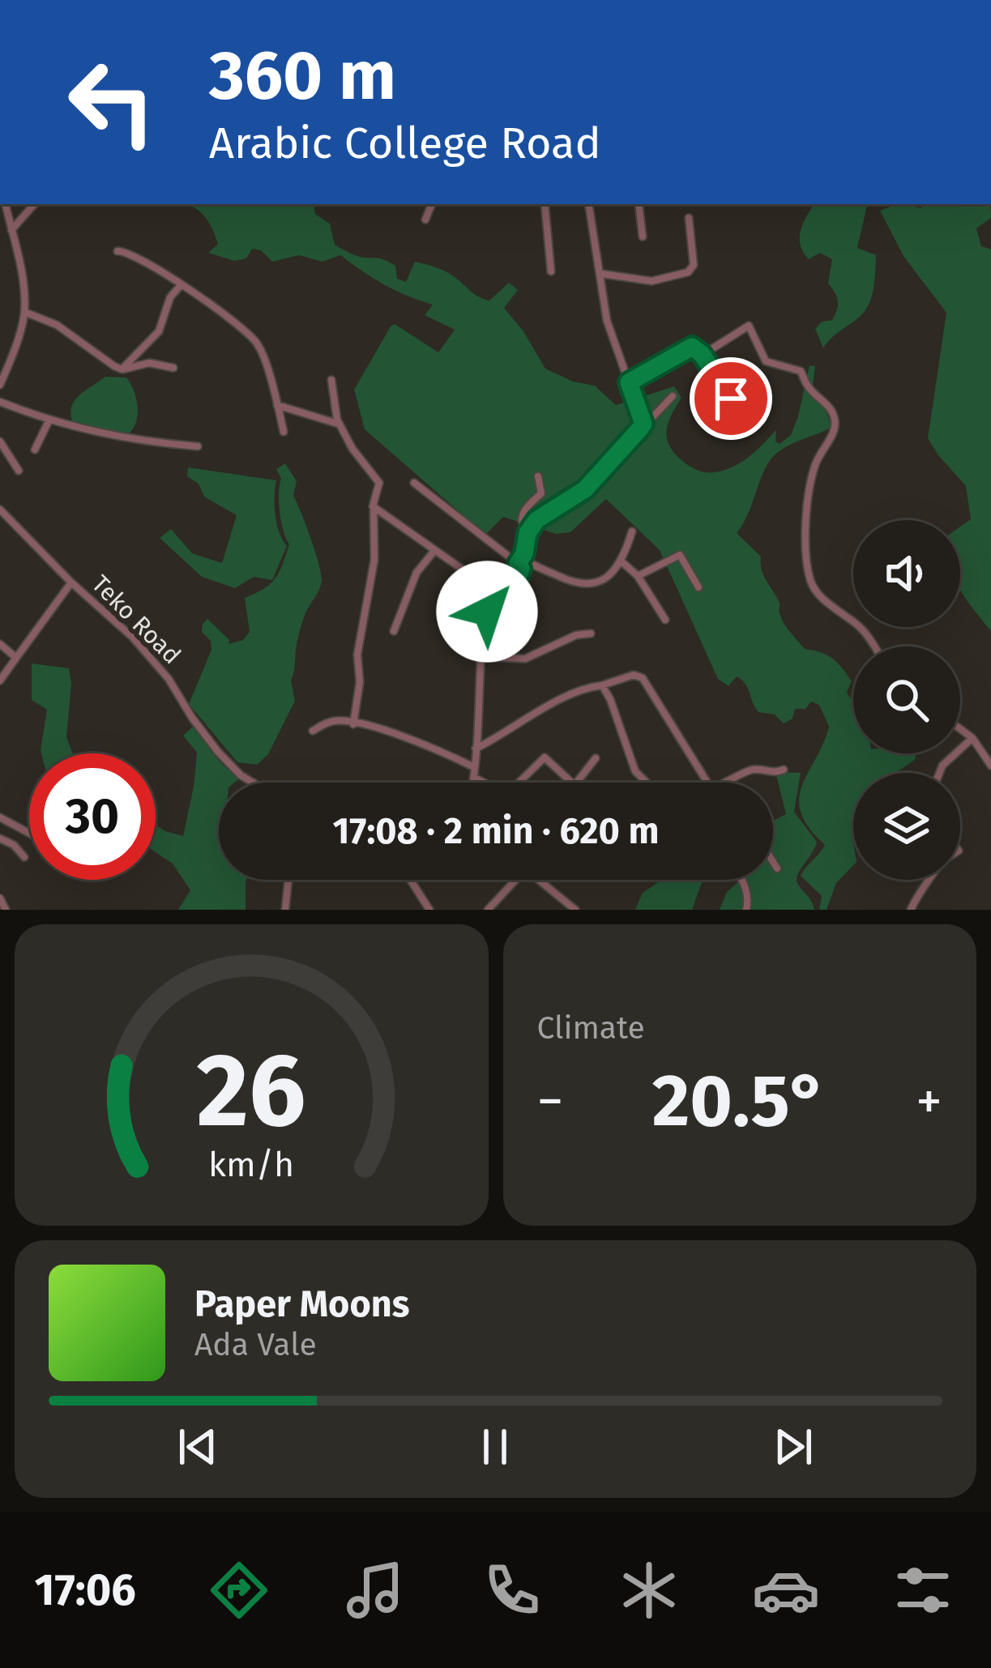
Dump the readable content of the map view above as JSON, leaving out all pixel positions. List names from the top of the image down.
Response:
{
  "streets": {
    "street": ["Teko Road"]
  },
  "page": {
    "turn": ["360 m", "Arabic College Road"],
    "limit": "30",
    "trip": "17:08 · 2 min · 620 m",
    "tile": "Climate",
    "heat": ["−", "20.5°", "+"],
    "song": ["Paper Moons", "Ada Vale"],
    "tabs": "17:06",
    "gauge": ["26", "km/h"]
  }
}
